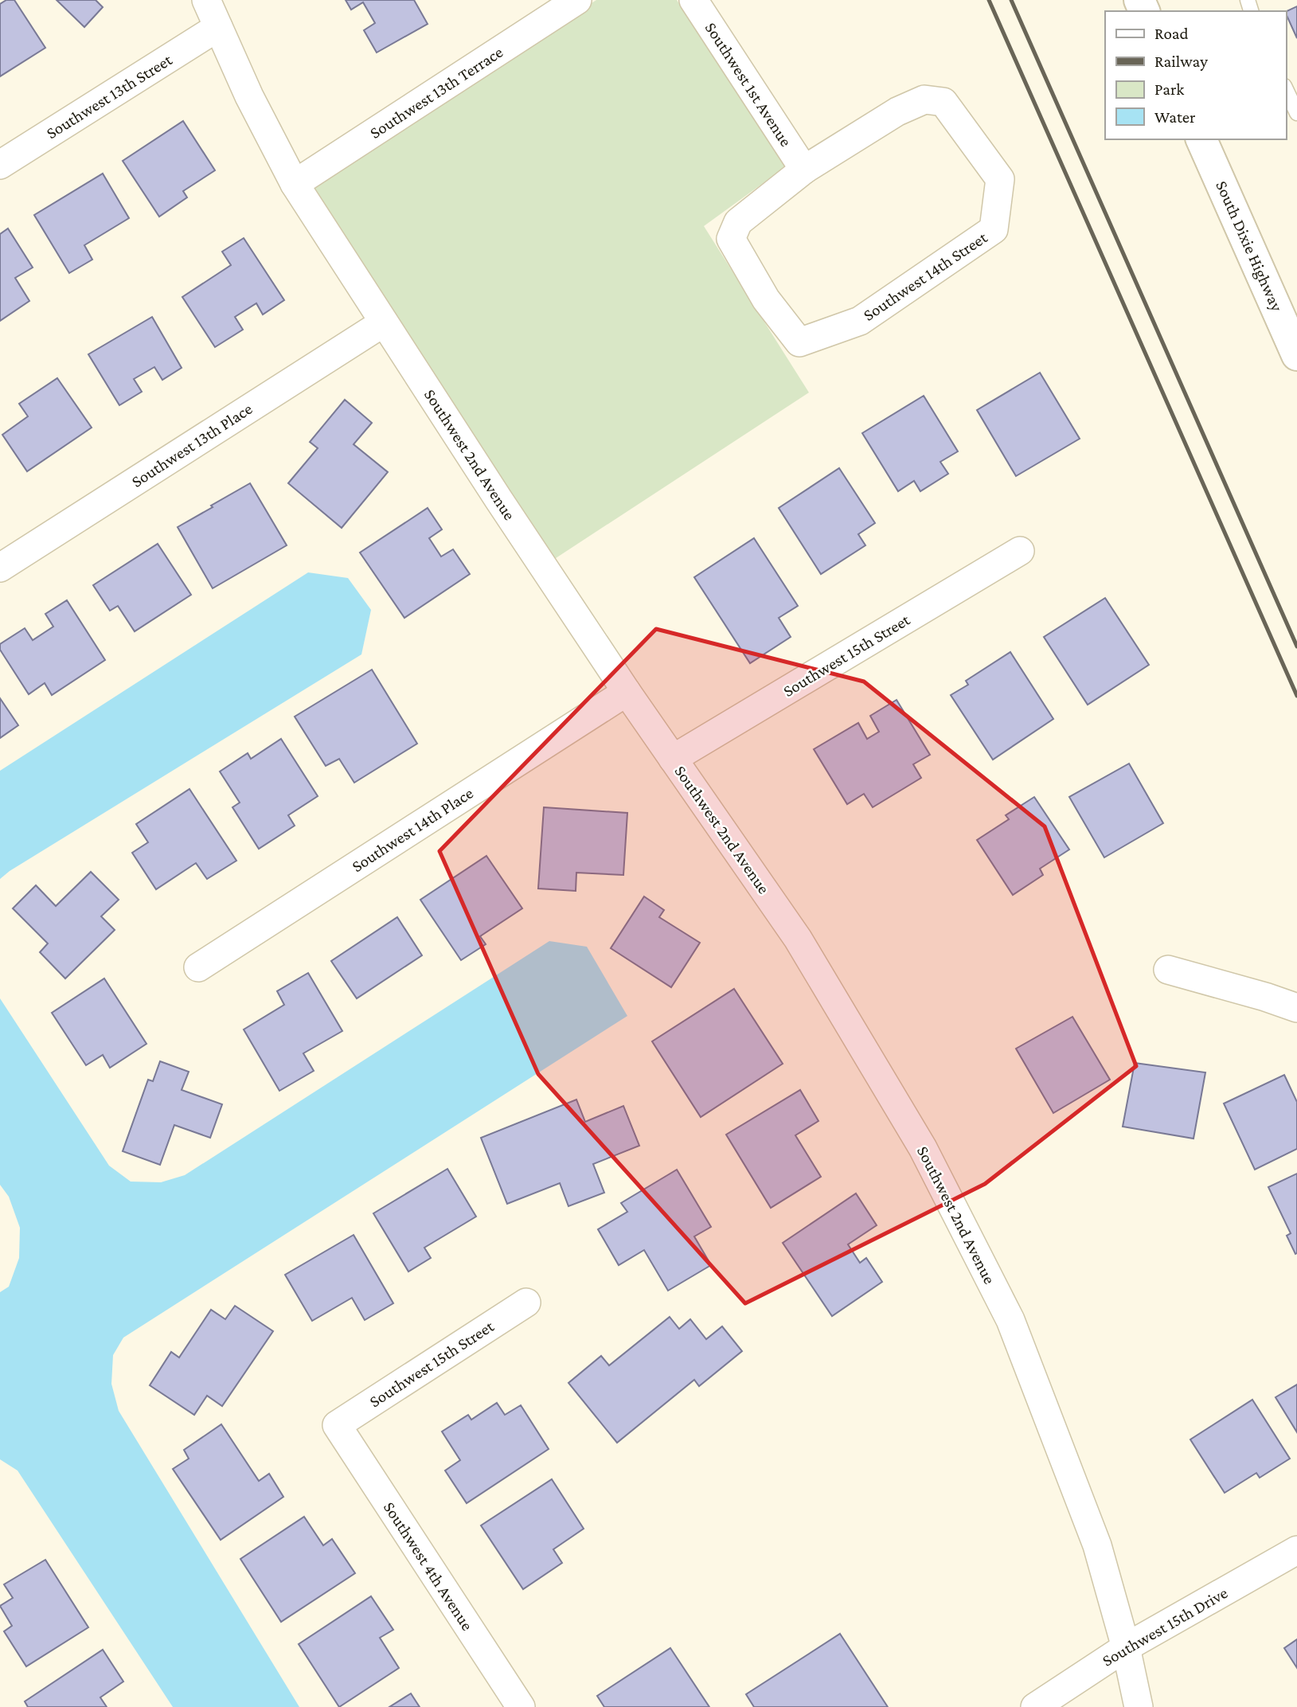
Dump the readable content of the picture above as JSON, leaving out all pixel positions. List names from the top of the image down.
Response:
{
  "streets": {
    "main road": ["South Dixie Highway"],
    "street": [
      "Southwest 1st Avenue",
      "Southwest 13th Terrace",
      "Southwest 13th Street",
      "Southwest 14th Street",
      "Southwest 13th Place",
      "Southwest 2nd Avenue",
      "Southwest 15th Street",
      "Southwest 14th Place",
      "Southwest 4th Avenue",
      "Southwest 15th Drive"
    ]
  },
  "crossings": [
    ["Southwest 1st Avenue", "Southwest 14th Street"],
    ["Southwest 13th Terrace", "Southwest 2nd Avenue"],
    ["Southwest 13th Street", "Southwest 2nd Avenue"],
    ["Southwest 13th Place", "Southwest 2nd Avenue"],
    ["Southwest 2nd Avenue", "Southwest 15th Street"],
    ["Southwest 2nd Avenue", "Southwest 14th Place"],
    ["Southwest 2nd Avenue", "Southwest 15th Drive"],
    ["Southwest 15th Street", "Southwest 4th Avenue"]
  ],
  "legend": [
    "Road",
    "Railway",
    "Park",
    "Water"
  ]
}
